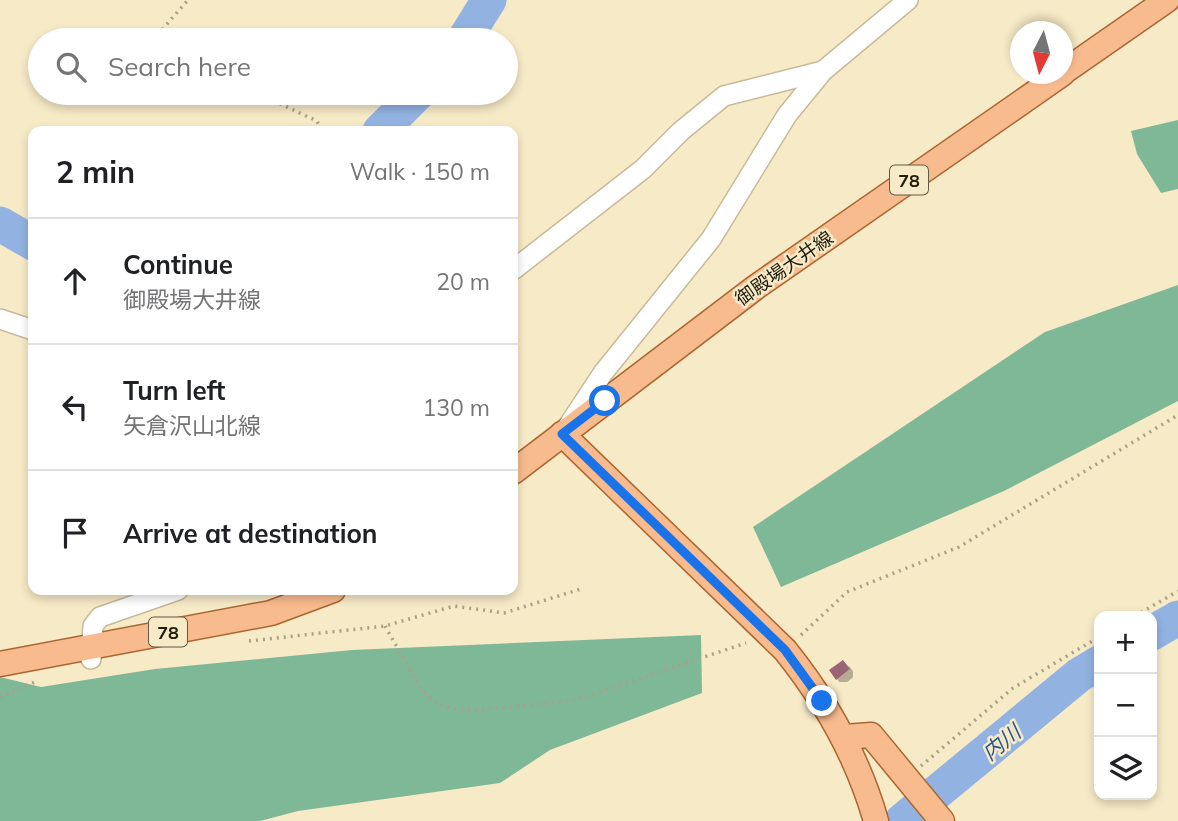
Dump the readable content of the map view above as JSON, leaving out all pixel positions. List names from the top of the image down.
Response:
{
  "streets": {
    "main road": ["78", "御殿場大井線"]
  },
  "water": ["内川"],
  "north": "bottom",
  "page": {
    "search": "Search here",
    "heading": ["2 min", "Walk · 150 m"],
    "list": [
      ["Continue", "御殿場大井線", "20 m"],
      ["Turn left", "矢倉沢山北線", "130 m"],
      "Arrive at destination"
    ],
    "map_buttons": ["+", "−"]
  }
}
